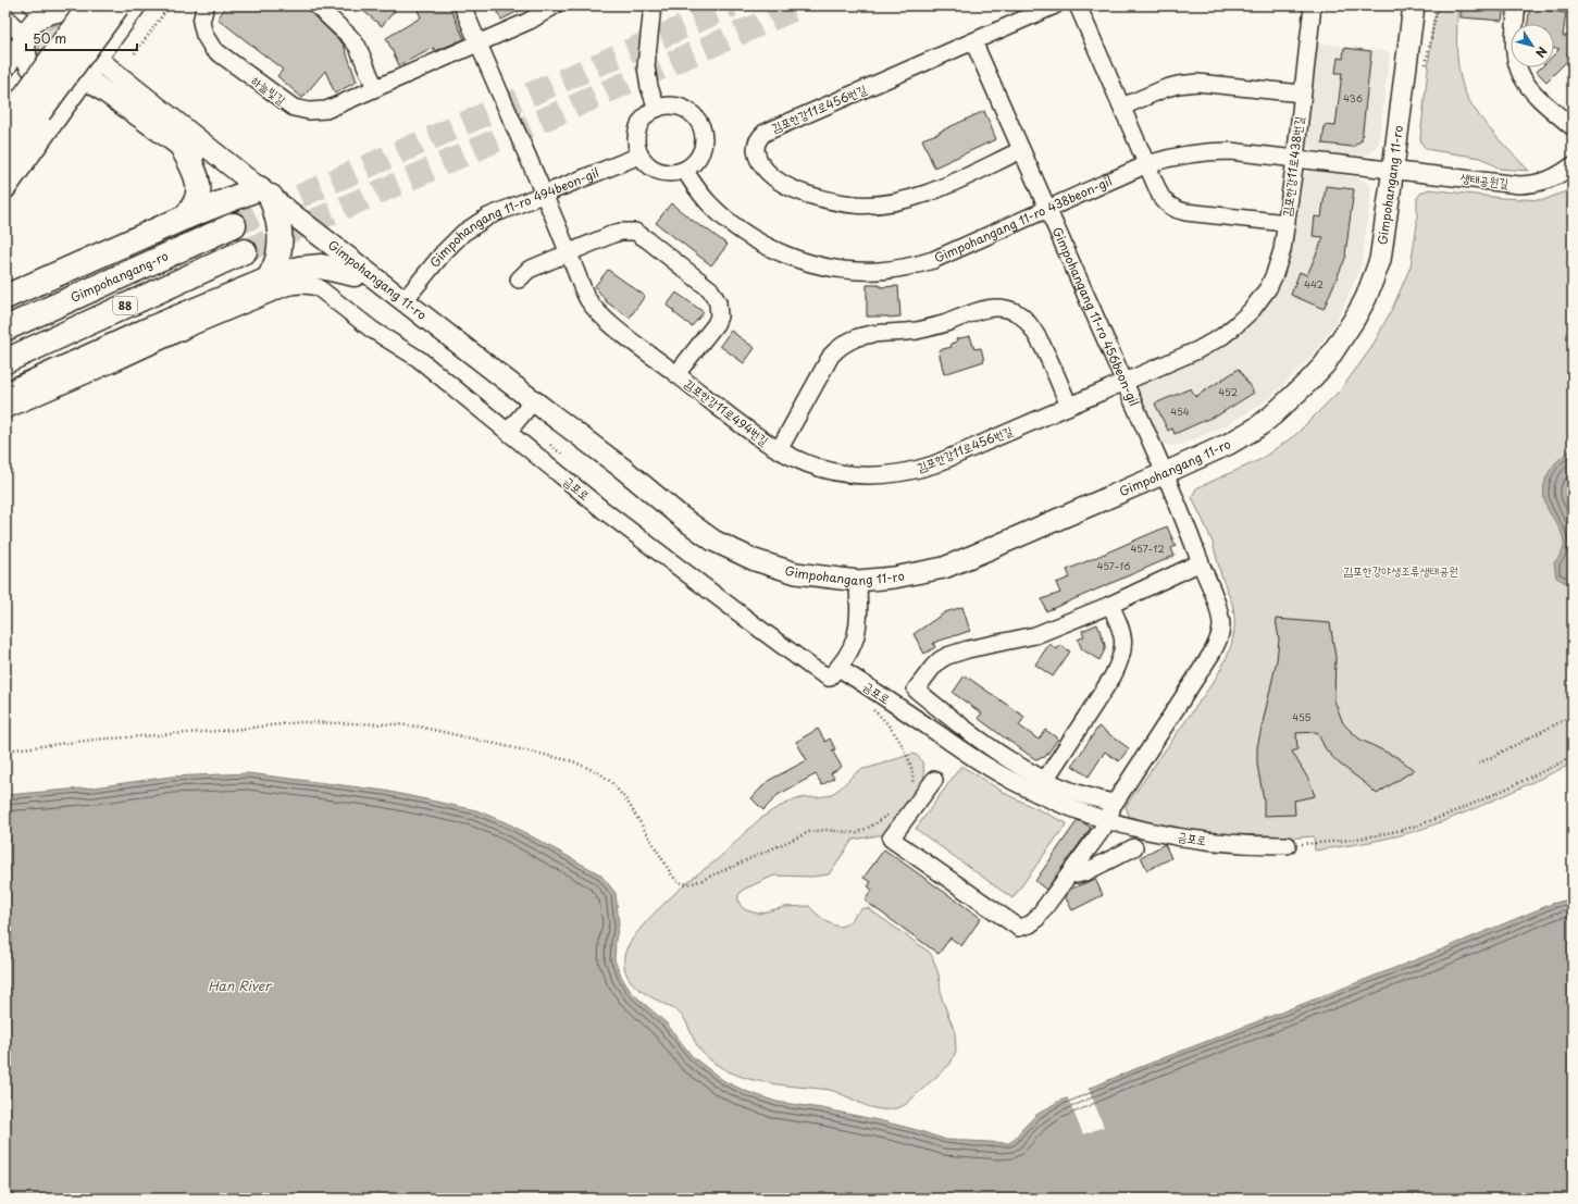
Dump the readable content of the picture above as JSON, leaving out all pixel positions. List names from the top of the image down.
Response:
{
  "streets": {
    "highway": ["Gimpohangang-ro", "88"],
    "main road": ["Gimpohangang 11-ro"],
    "street": [
      "하늘빛길",
      "김포한강11로456번길",
      "김포한강11로438번길",
      "생태공원길",
      "Gimpohangang 11-ro 494beon-gil",
      "Gimpohangang 11-ro 438beon-gil",
      "Gimpohangang 11-ro 456beon-gil",
      "김포한강11로494번길",
      "금포로"
    ]
  },
  "crossings": [
    ["김포한강11로456번길", "김포한강11로438번길"],
    ["김포한강11로456번길", "Gimpohangang 11-ro 456beon-gil"],
    ["김포한강11로456번길", "김포한강11로494번길"],
    ["김포한강11로438번길", "Gimpohangang 11-ro 438beon-gil"],
    ["생태공원길", "Gimpohangang 11-ro"],
    ["생태공원길", "Gimpohangang 11-ro 438beon-gil"],
    ["Gimpohangang 11-ro", "Gimpohangang 11-ro 494beon-gil"],
    ["Gimpohangang 11-ro", "Gimpohangang 11-ro 438beon-gil"],
    ["Gimpohangang 11-ro", "Gimpohangang 11-ro 456beon-gil"],
    ["Gimpohangang 11-ro 494beon-gil", "Gimpohangang 11-ro 438beon-gil"],
    ["Gimpohangang 11-ro 494beon-gil", "김포한강11로494번길"],
    ["Gimpohangang 11-ro 438beon-gil", "Gimpohangang 11-ro 456beon-gil"],
    ["Gimpohangang 11-ro 456beon-gil", "금포로"]
  ],
  "water": ["Han River"],
  "parks": ["김포한강야생조류생태공원"],
  "house_numbers": [
    "436",
    "442",
    "452",
    "454",
    "457-12",
    "457-16",
    "455"
  ],
  "scale_bar": "50 m",
  "north": "bottom right"
}
